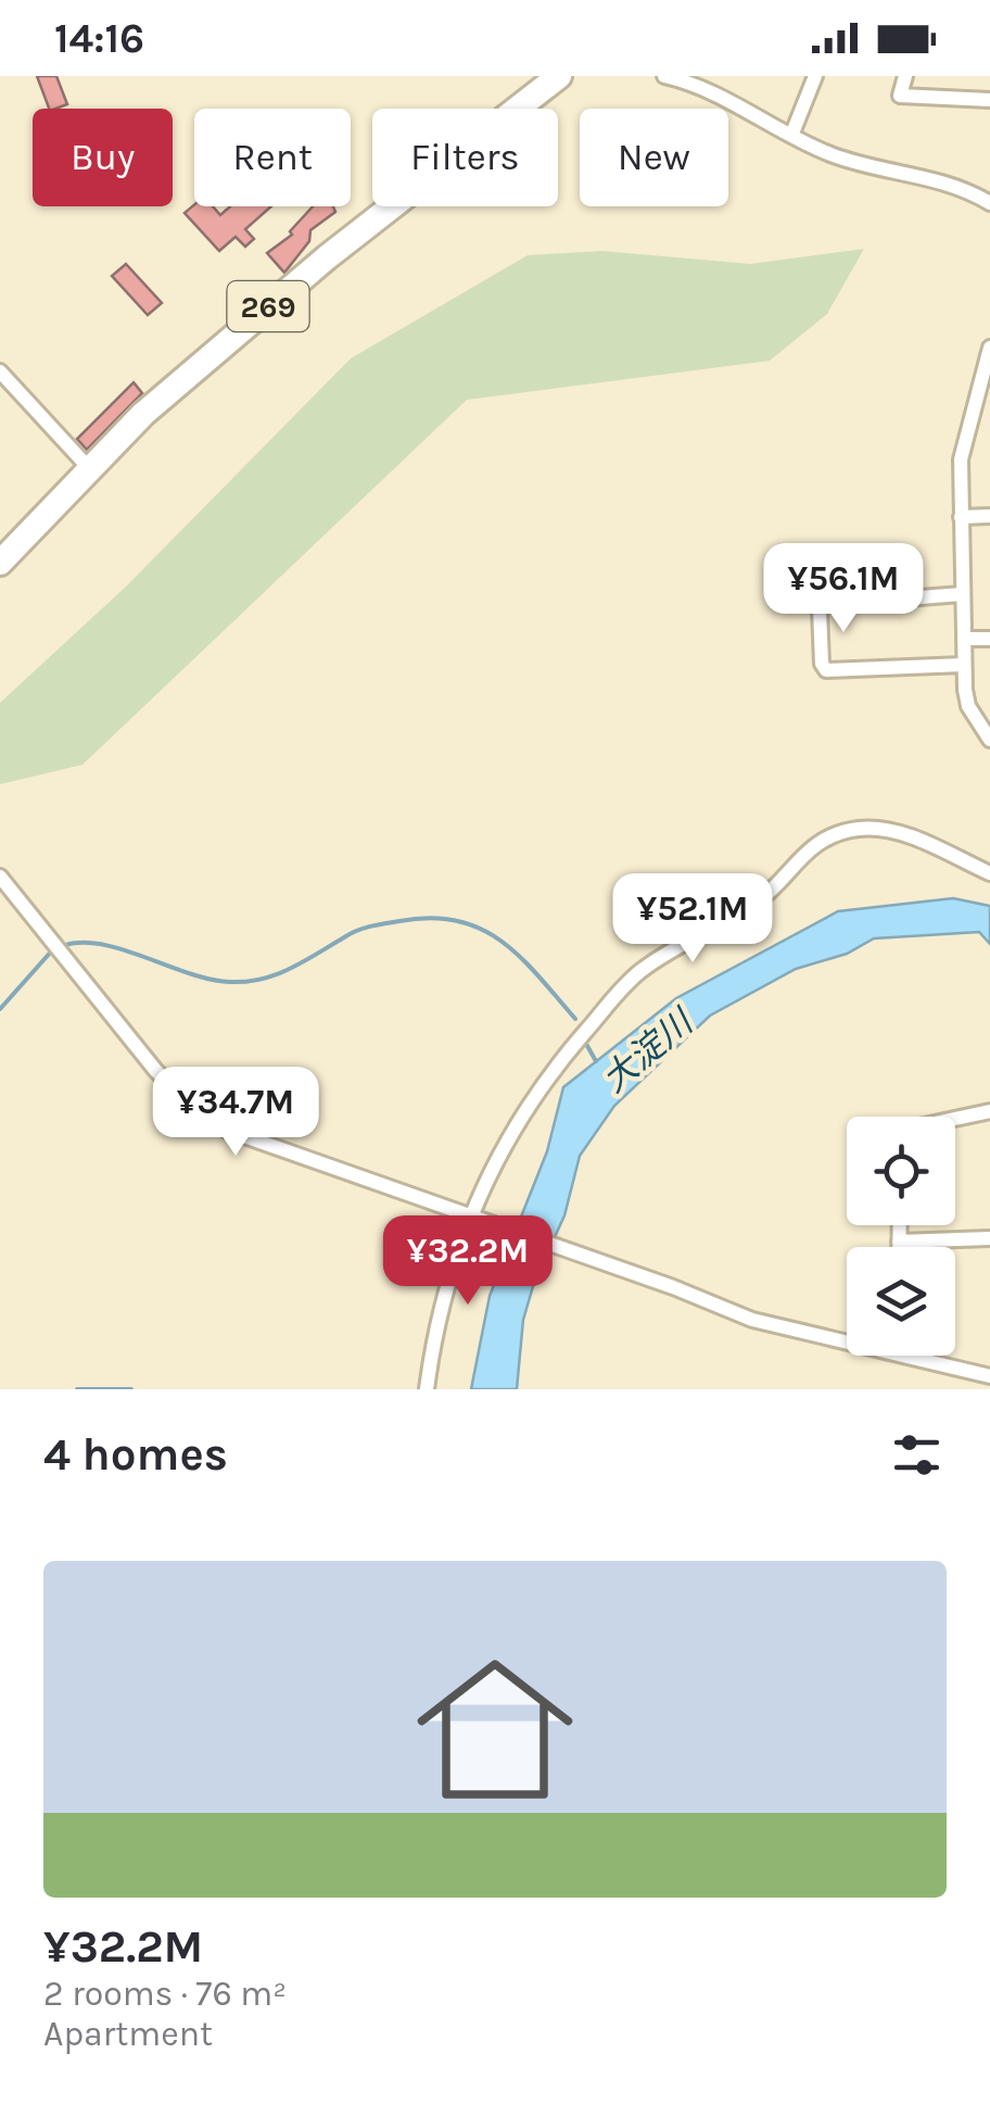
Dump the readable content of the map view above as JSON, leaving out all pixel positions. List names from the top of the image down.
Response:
{
  "streets": {
    "highway": ["269"]
  },
  "water": ["大淀川"],
  "page": {
    "status": "14:16",
    "chip": [
      "Buy",
      "Rent",
      "Filters",
      "New"
    ],
    "price": [
      "¥56.1M",
      "¥52.1M",
      "¥34.7M",
      "¥32.2M"
    ],
    "heading": "4 homes",
    "list": [
      {
        "name": "¥32.2M",
        "note": "2 rooms · 76 m² · Apartment"
      }
    ]
  }
}
